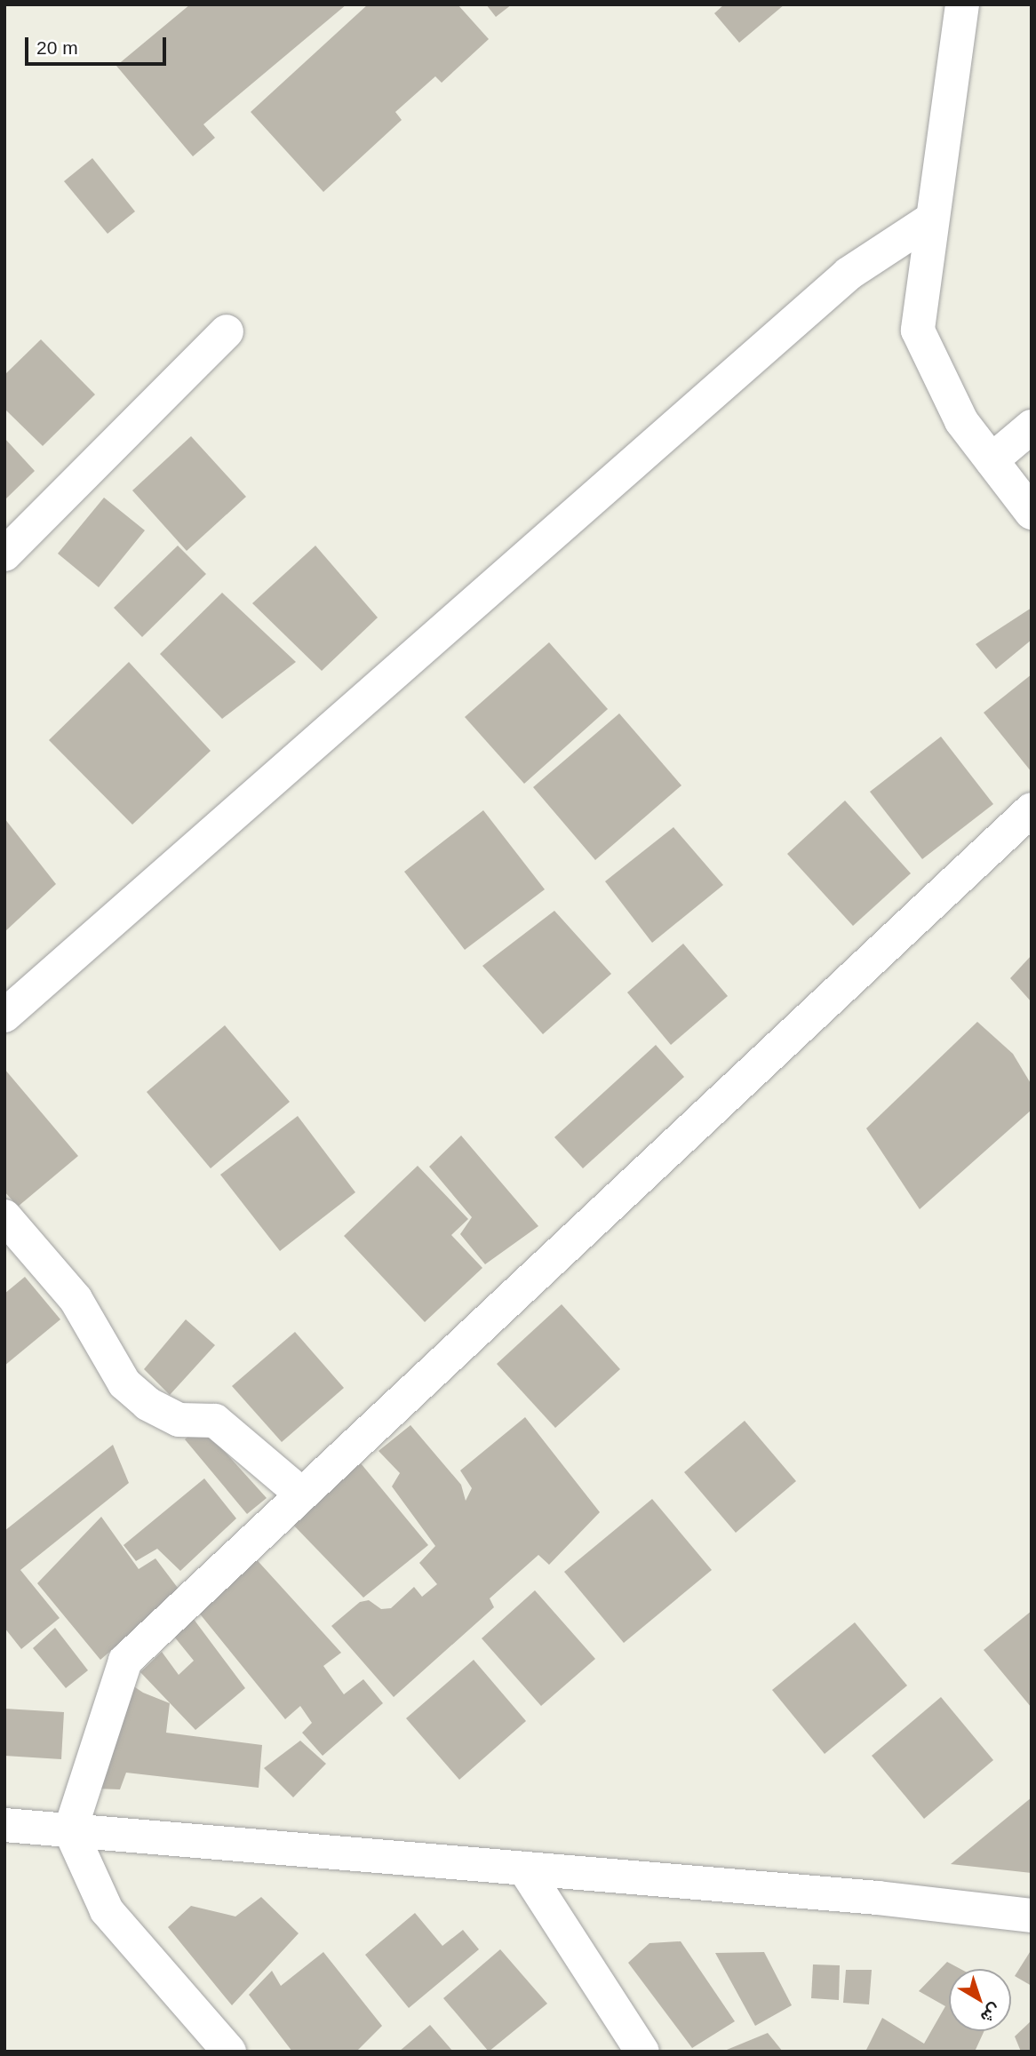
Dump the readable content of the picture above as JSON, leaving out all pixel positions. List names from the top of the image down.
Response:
{
  "scale_bar": "20 m",
  "north": "bottom right"
}
